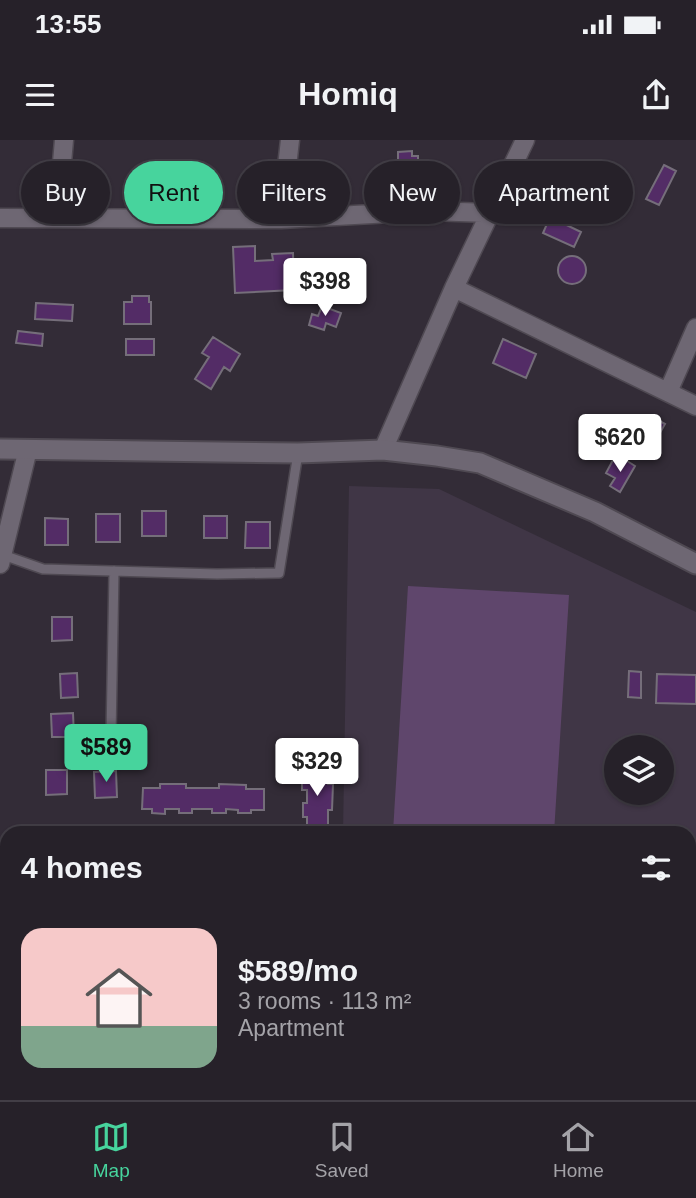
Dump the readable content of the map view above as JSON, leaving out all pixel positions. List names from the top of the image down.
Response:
{
  "page": {
    "status": "13:55",
    "header": "Homiq",
    "chip": [
      "Buy",
      "Rent",
      "Filters",
      "New",
      "Apartment"
    ],
    "price": [
      "$398",
      "$620",
      "$589",
      "$329"
    ],
    "heading": "4 homes",
    "list": [
      {
        "name": "$589/mo",
        "note": "3 rooms · 113 m² · Apartment"
      }
    ],
    "tabs": ["Map", "Saved", "Home"]
  }
}
